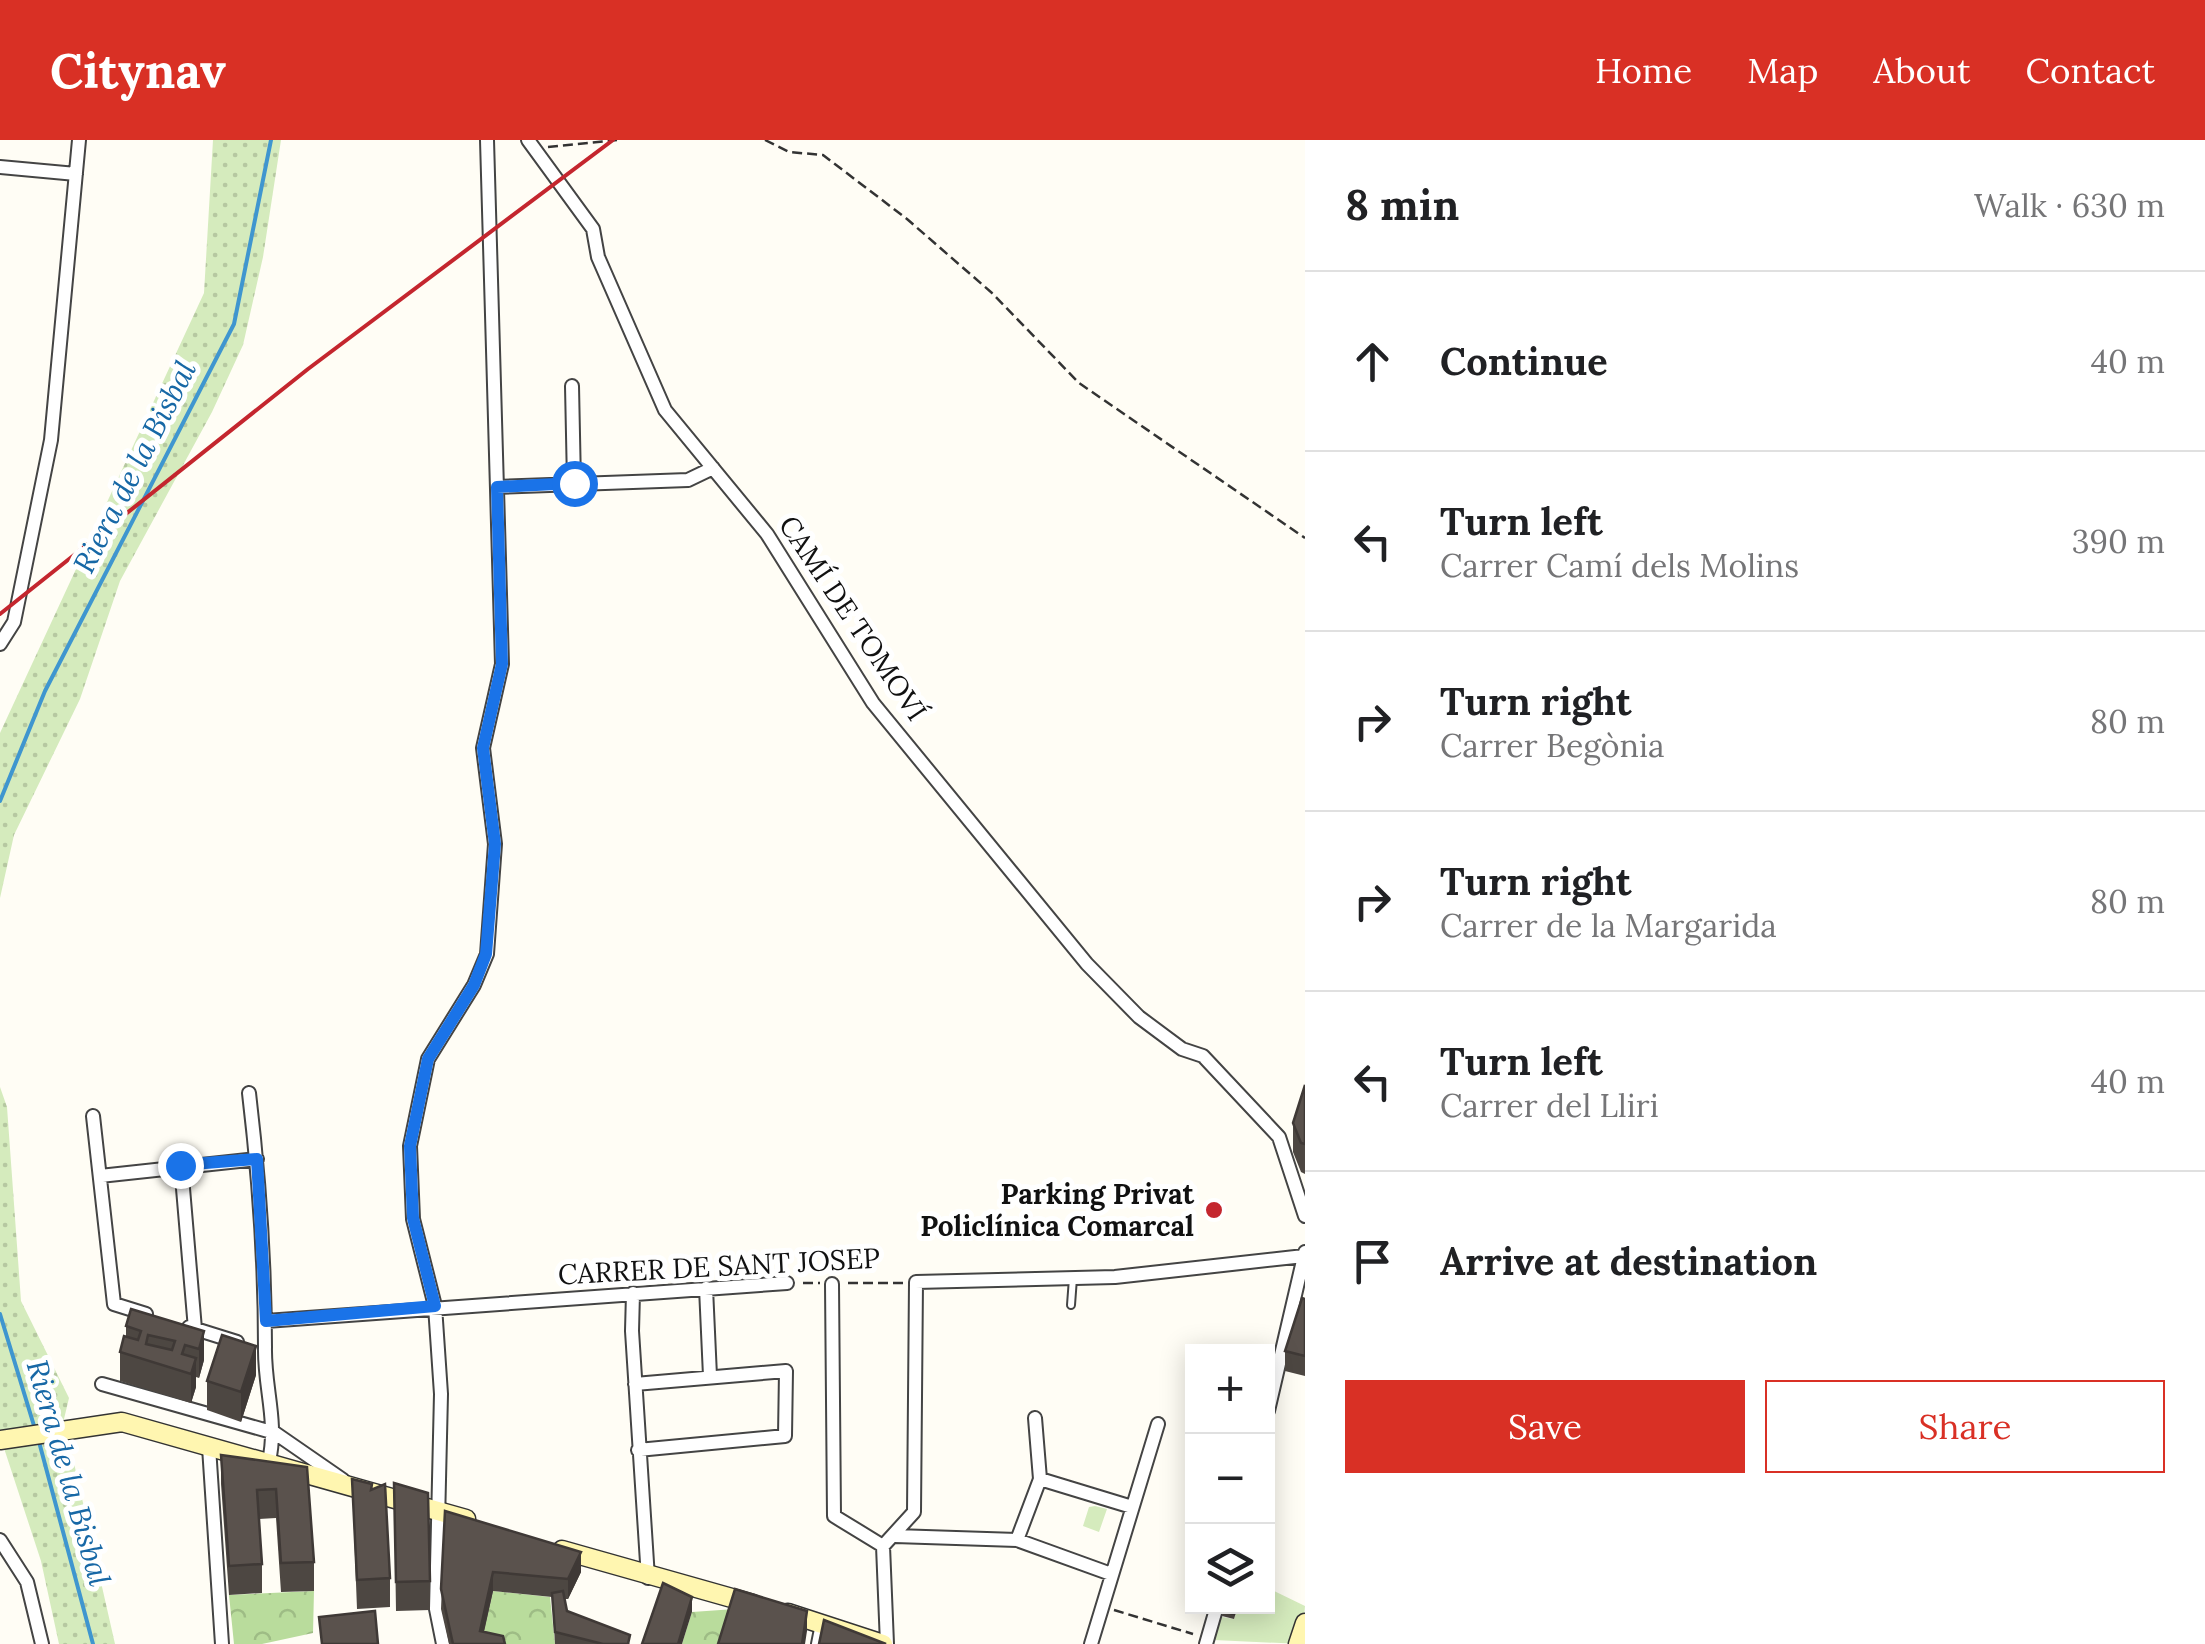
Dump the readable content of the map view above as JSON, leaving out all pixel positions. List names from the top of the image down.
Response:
{
  "streets": {
    "street": ["CAMÍ DE TOMOVÍ", "CARRER DE SANT JOSEP"]
  },
  "water": ["Riera de la Bisbal"],
  "places": ["Parking Privat Policlínica Comarcal"],
  "page": {
    "header": "Citynav",
    "nav": [
      "Home",
      "Map",
      "About",
      "Contact"
    ],
    "heading": ["8 min", "Walk · 630 m"],
    "list": [
      ["Continue", "40 m"],
      ["Turn left", "Carrer Camí dels Molins", "390 m"],
      ["Turn right", "Carrer Begònia", "80 m"],
      ["Turn right", "Carrer de la Margarida", "80 m"],
      ["Turn left", "Carrer del Lliri", "40 m"],
      "Arrive at destination"
    ],
    "map_buttons": ["+", "−"],
    "buttons": ["Save", "Share"]
  }
}
